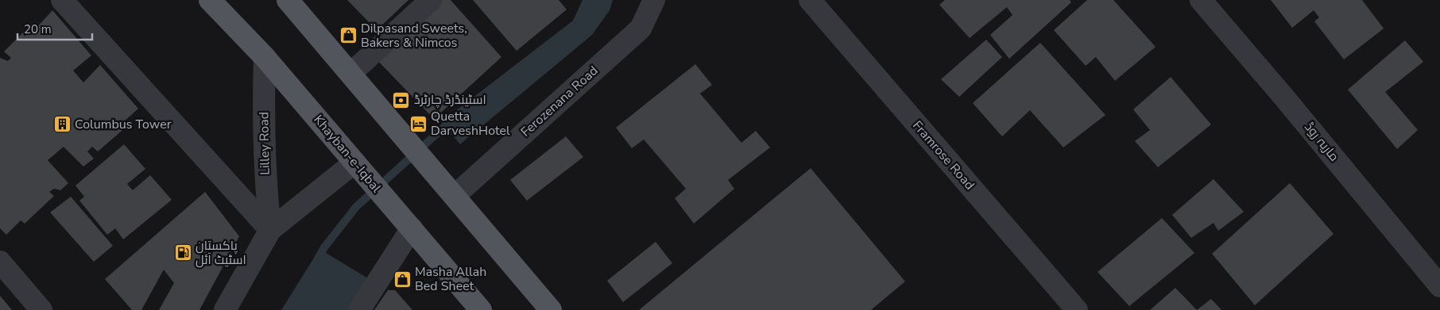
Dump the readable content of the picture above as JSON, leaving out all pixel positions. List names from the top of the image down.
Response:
{
  "streets": {
    "main road": ["Khayban-e-Iqbal"],
    "street": [
      "Ferozenana Road",
      "ماریہ روڈ",
      "Lilley Road",
      "Framrose Road"
    ]
  },
  "crossings": [
    ["Lilley Road", "Khayban-e-Iqbal"]
  ],
  "places": {
    "shop": ["Dilpasand Sweets, Bakers & Nimcos", "Masha Allah Bed Sheet"],
    "bank": ["اسٹینڈرڈ چارٹرڈ"],
    "hotel": ["Quetta DarveshHotel"],
    "building": ["Columbus Tower"],
    "fuel station": ["پاکستان اسٹیٹ آئل"]
  },
  "scale_bar": "20 m"
}
